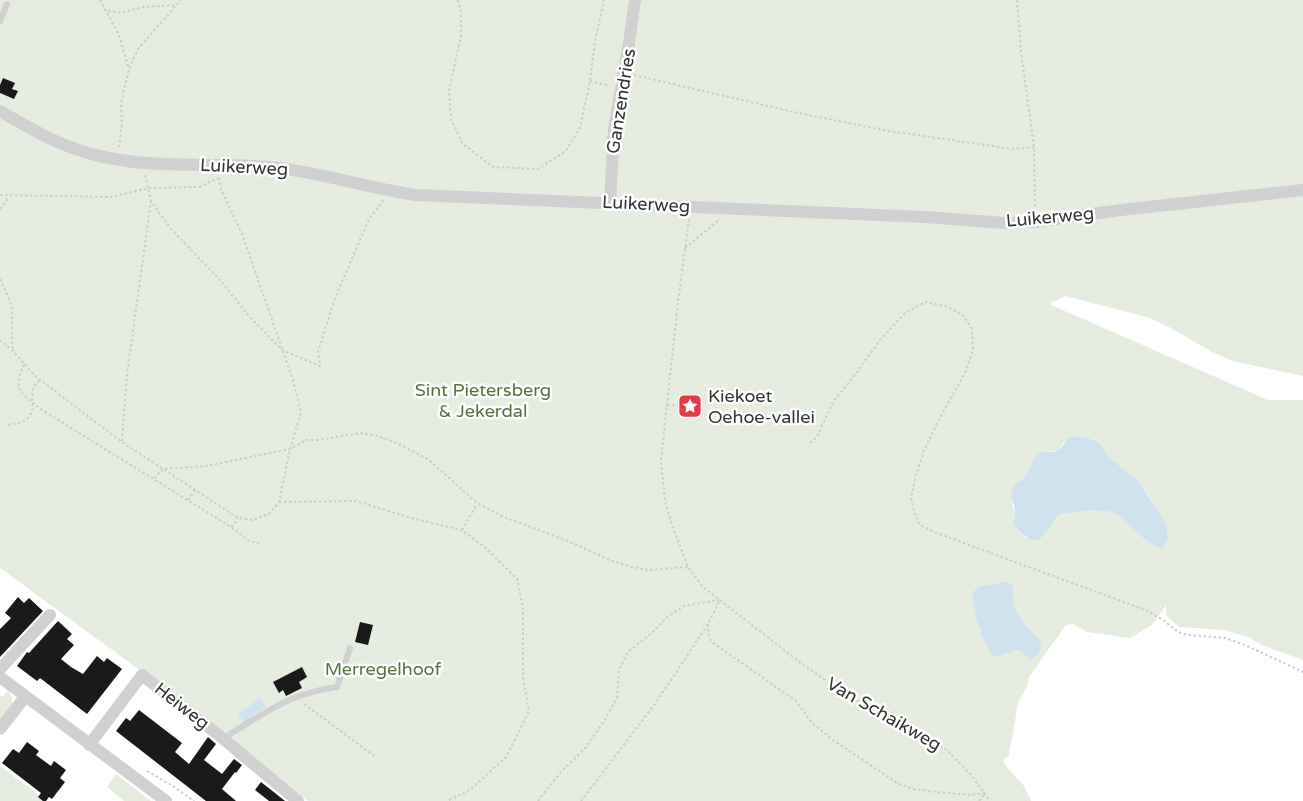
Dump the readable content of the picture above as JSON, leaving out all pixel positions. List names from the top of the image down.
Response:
{
  "streets": {
    "street": ["Ganzendries", "Luikerweg", "Heiweg"],
    "path": ["Van Schaikweg"]
  },
  "crossings": [
    ["Ganzendries", "Luikerweg"],
    ["Luikerweg", "Van Schaikweg"]
  ],
  "parks": ["Sint Pietersberg & Jekerdal", "Merregelhoof"],
  "places": {
    "place": ["Kiekoet Oehoe-vallei"]
  }
}
